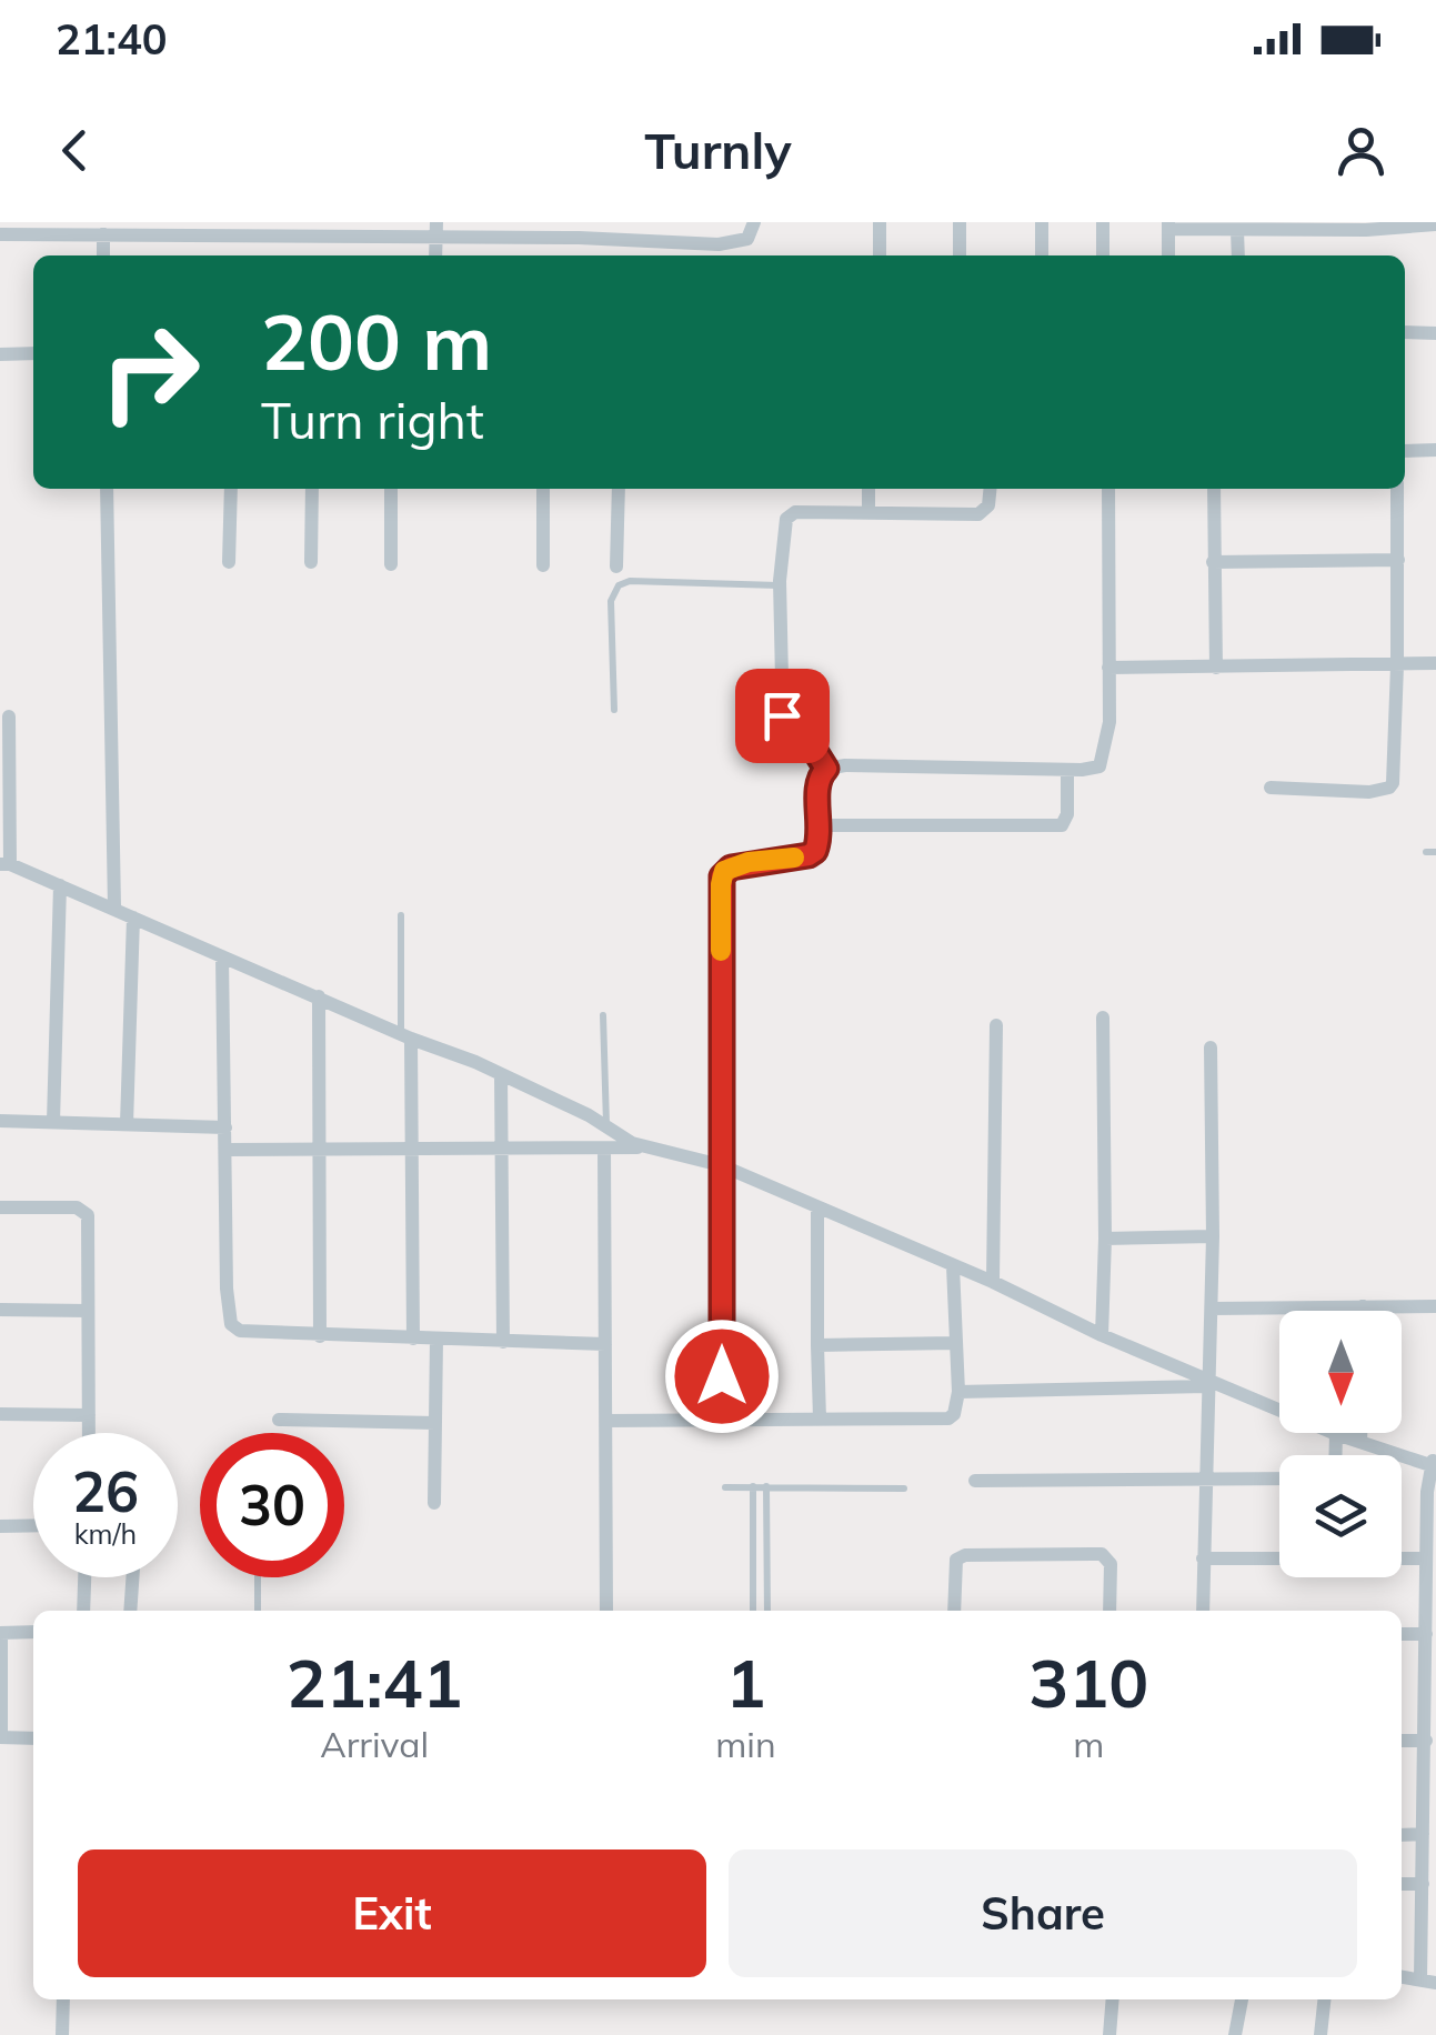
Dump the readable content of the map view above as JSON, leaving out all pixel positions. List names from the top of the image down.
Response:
{
  "north": "bottom",
  "page": {
    "status": "21:40",
    "header": "Turnly",
    "turn": ["200 m", "Turn right"],
    "speed": "26 km/h",
    "limit": "30",
    "eta": [
      "21:41",
      "Arrival",
      "1",
      "min",
      "310",
      "m"
    ],
    "buttons": ["Exit", "Share"]
  }
}
